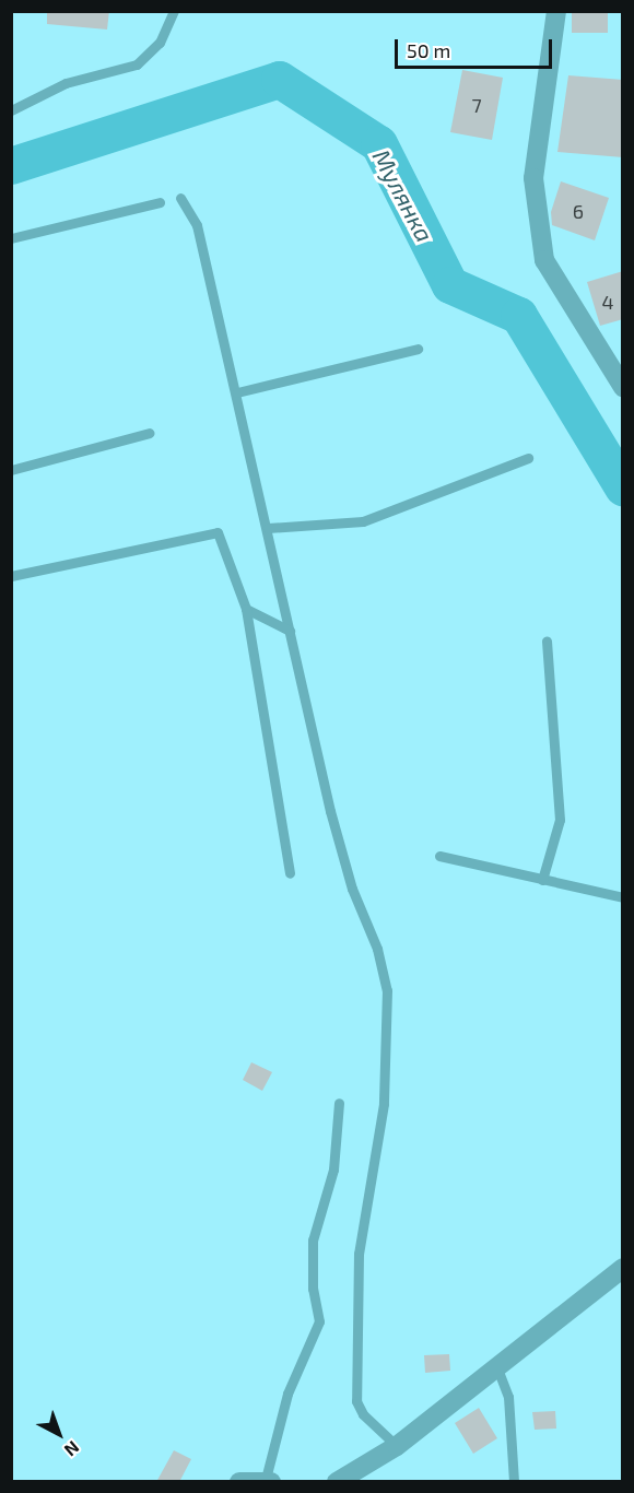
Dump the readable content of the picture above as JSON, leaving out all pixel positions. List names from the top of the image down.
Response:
{
  "water": ["Мулянка"],
  "house_numbers": ["7", "6", "4"],
  "scale_bar": "50 m",
  "north": "bottom right"
}
